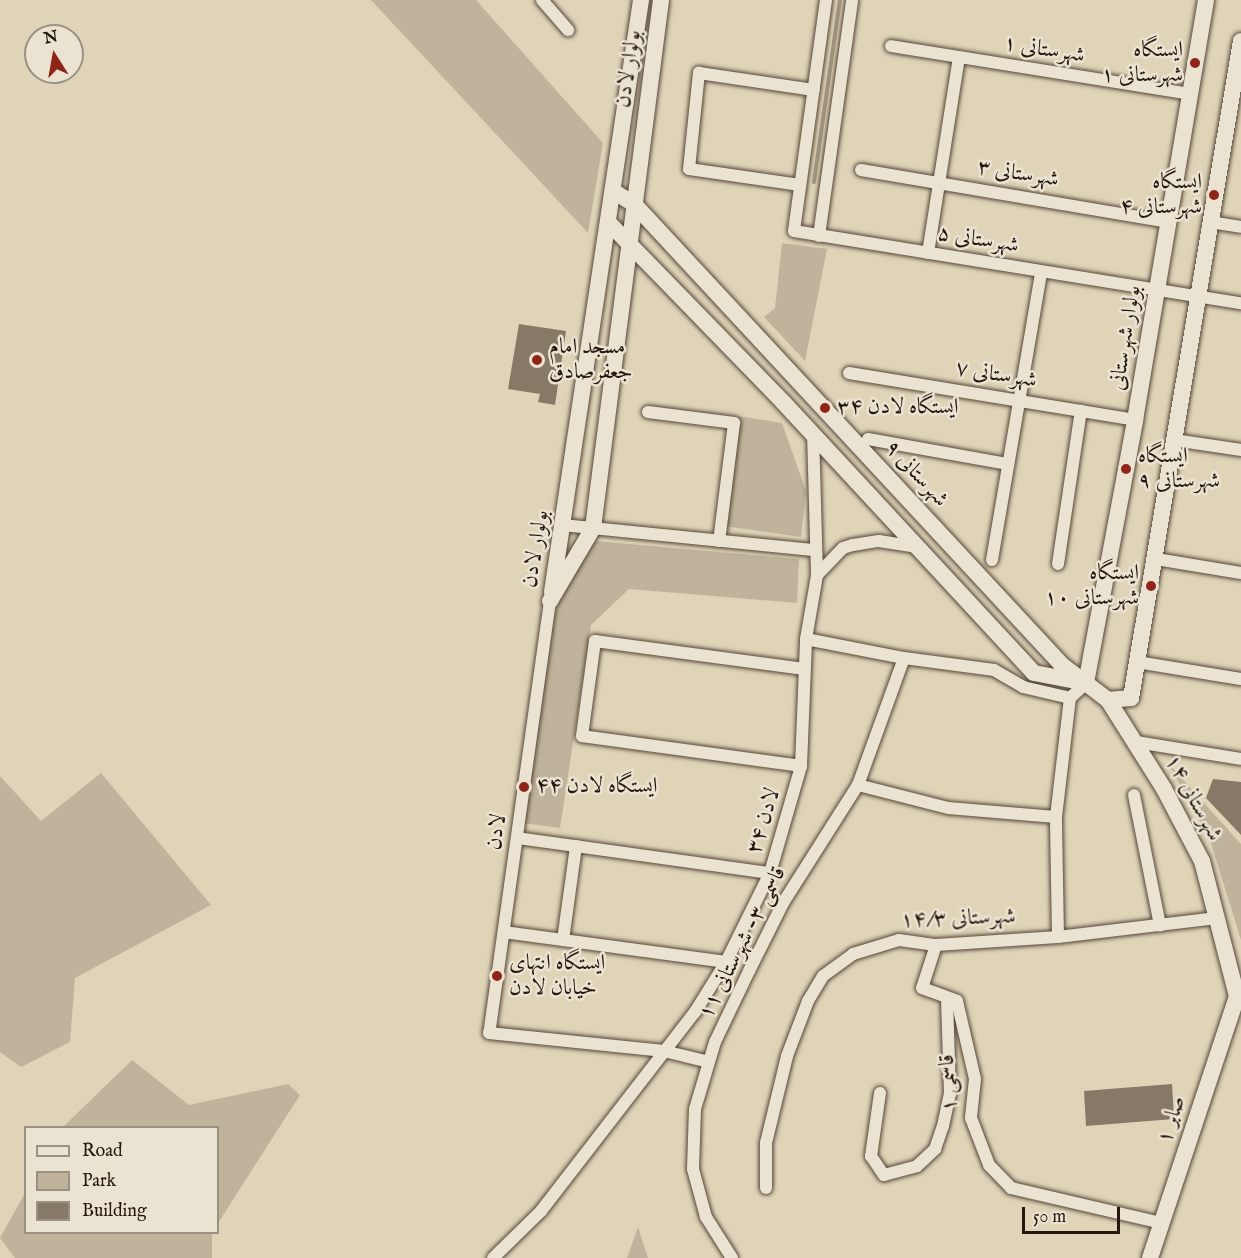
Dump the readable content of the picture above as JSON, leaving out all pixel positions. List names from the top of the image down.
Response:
{
  "streets": {
    "street": [
      "شهرستانی ۱",
      "بولوار لادن",
      "شهرستانی ۳",
      "شهرستانی ۵",
      "بولوار شهرستانی",
      "شهرستانی ۷",
      "شهرستانی ۹",
      "شهرستانی ۱۴",
      "لادن ۳۴",
      "لادن",
      "شهرستانی ۱۴/۳",
      "قاسمی ۳- شهرستانی ۱۱",
      "قاسمی ۱",
      "صابر ۱"
    ]
  },
  "crossings": [
    ["شهرستانی ۱", "بولوار شهرستانی"],
    ["بولوار لادن", "شهرستانی ۹"],
    ["بولوار لادن", "لادن"],
    ["شهرستانی ۳", "بولوار شهرستانی"],
    ["شهرستانی ۵", "بولوار شهرستانی"],
    ["بولوار شهرستانی", "شهرستانی ۷"],
    ["بولوار شهرستانی", "شهرستانی ۹"],
    ["شهرستانی ۹", "شهرستانی ۱۴"],
    ["شهرستانی ۱۴", "شهرستانی ۱۴/۳"],
    ["شهرستانی ۱۴", "صابر ۱"],
    ["لادن ۳۴", "لادن"],
    ["قاسمی ۱", "صابر ۱"]
  ],
  "places": [
    "ایستگاه شهرستانی ۱",
    "ایستگاه شهرستانی ۴",
    "مسجد امام جعفرصادق",
    "ایستگاه لادن ۳۴",
    "ایستگاه شهرستانی ۹",
    "ایستگاه شهرستانی ۱۰",
    "ایستگاه لادن ۴۴",
    "ایستگاه انتهای خیابان لادن"
  ],
  "legend": ["Road", "Park", "Building"],
  "scale_bar": "50 m",
  "north": "top"
}
